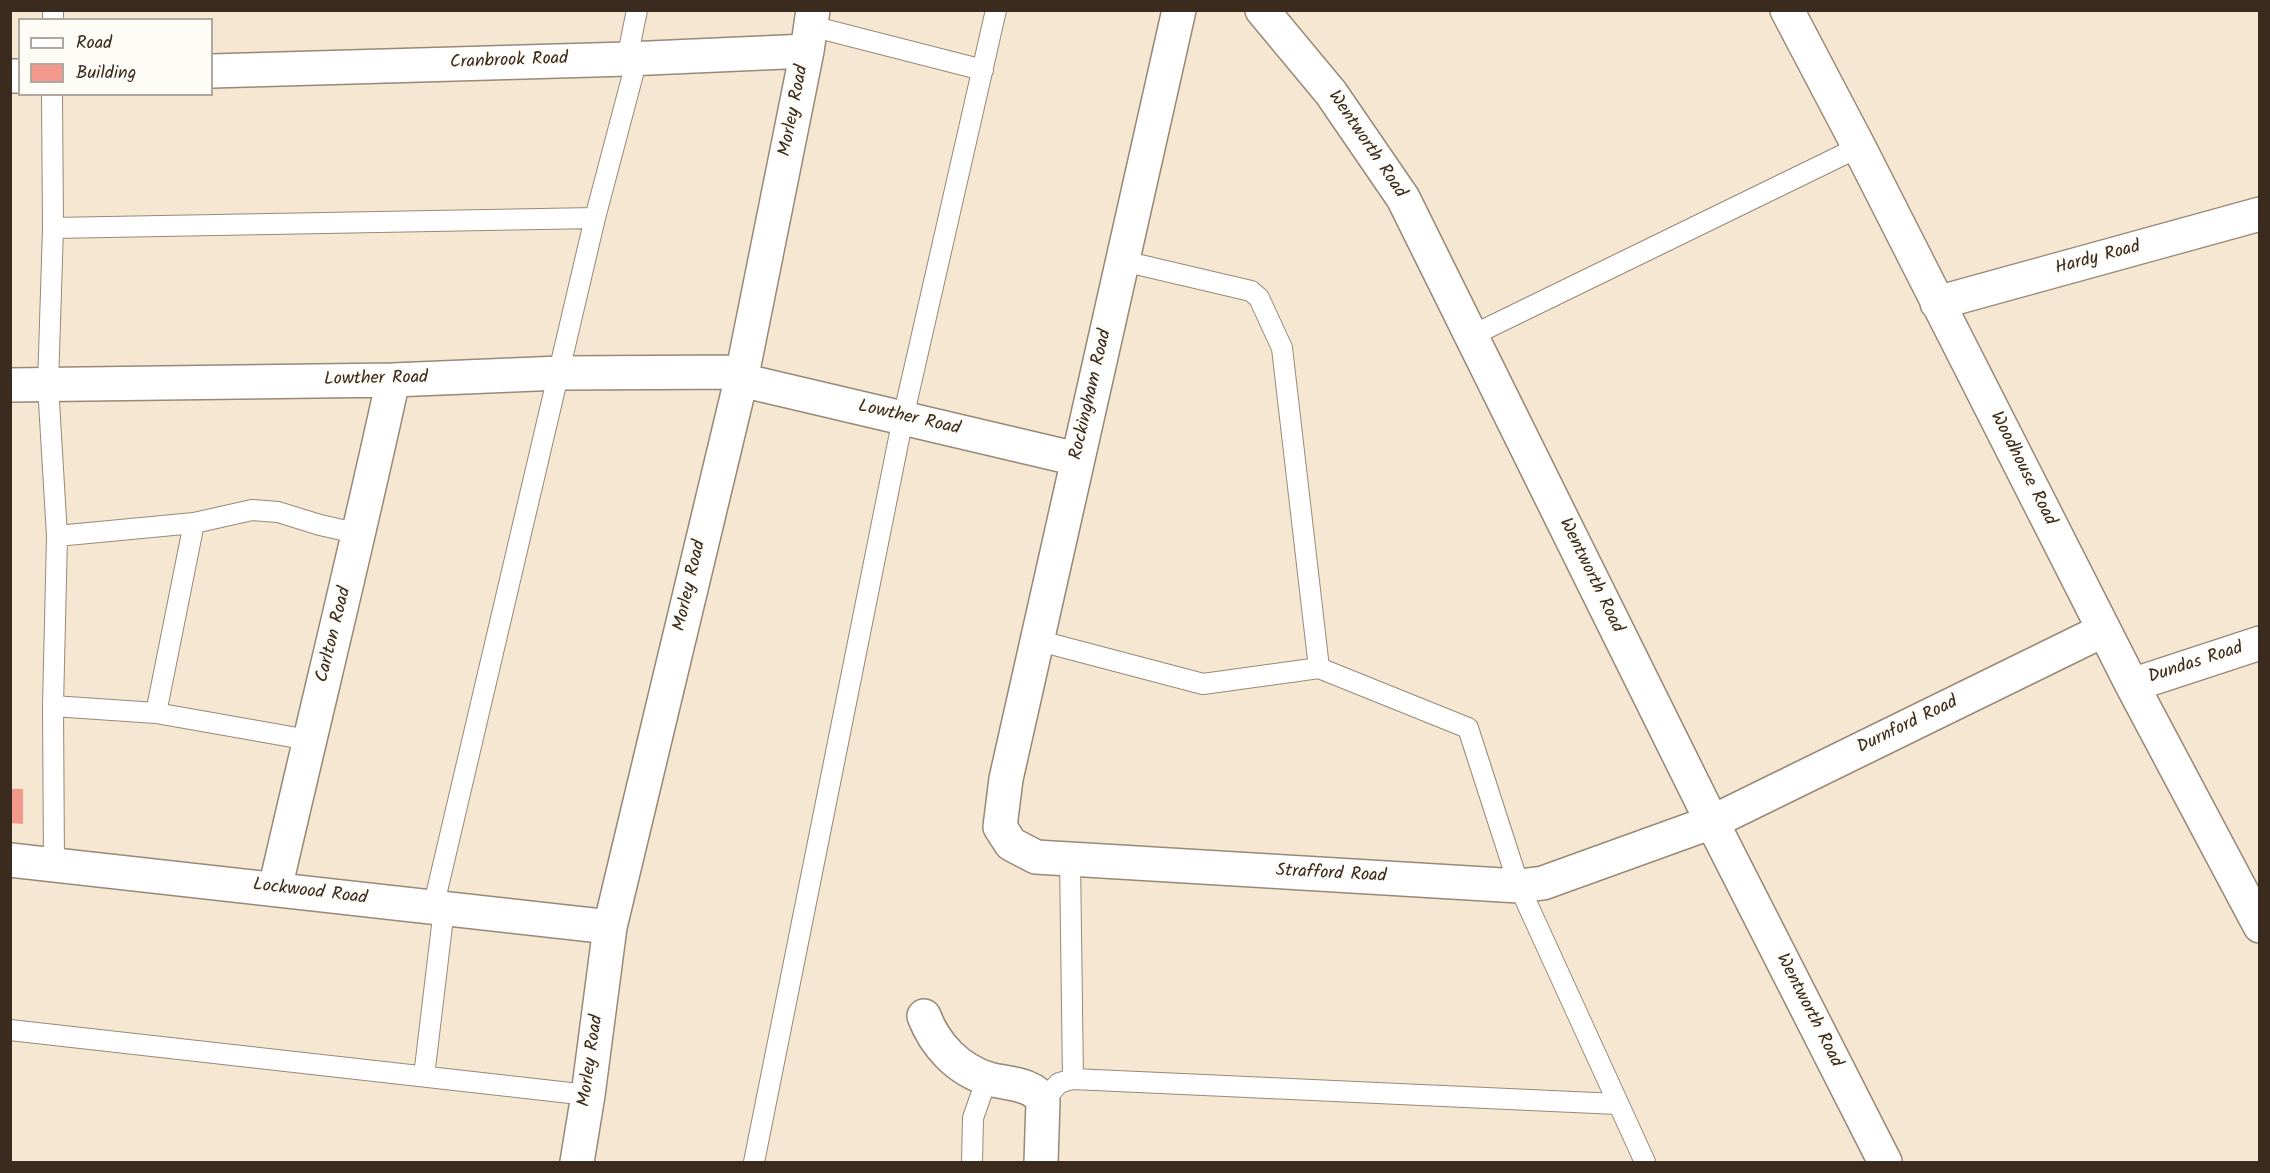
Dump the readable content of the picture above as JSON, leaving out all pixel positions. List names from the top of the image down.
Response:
{
  "streets": {
    "street": [
      "Cranbrook Road",
      "Morley Road",
      "Wentworth Road",
      "Hardy Road",
      "Lowther Road",
      "Rockingham Road",
      "Woodhouse Road",
      "Carlton Road",
      "Dundas Road",
      "Durnford Road",
      "Strafford Road",
      "Lockwood Road"
    ]
  },
  "crossings": [
    ["Cranbrook Road", "Morley Road"],
    ["Morley Road", "Lowther Road"],
    ["Morley Road", "Lockwood Road"],
    ["Wentworth Road", "Durnford Road"],
    ["Wentworth Road", "Strafford Road"],
    ["Hardy Road", "Woodhouse Road"],
    ["Lowther Road", "Rockingham Road"],
    ["Lowther Road", "Carlton Road"],
    ["Rockingham Road", "Strafford Road"],
    ["Woodhouse Road", "Dundas Road"],
    ["Woodhouse Road", "Durnford Road"],
    ["Carlton Road", "Lockwood Road"],
    ["Durnford Road", "Strafford Road"]
  ],
  "legend": ["Road", "Building"]
}
